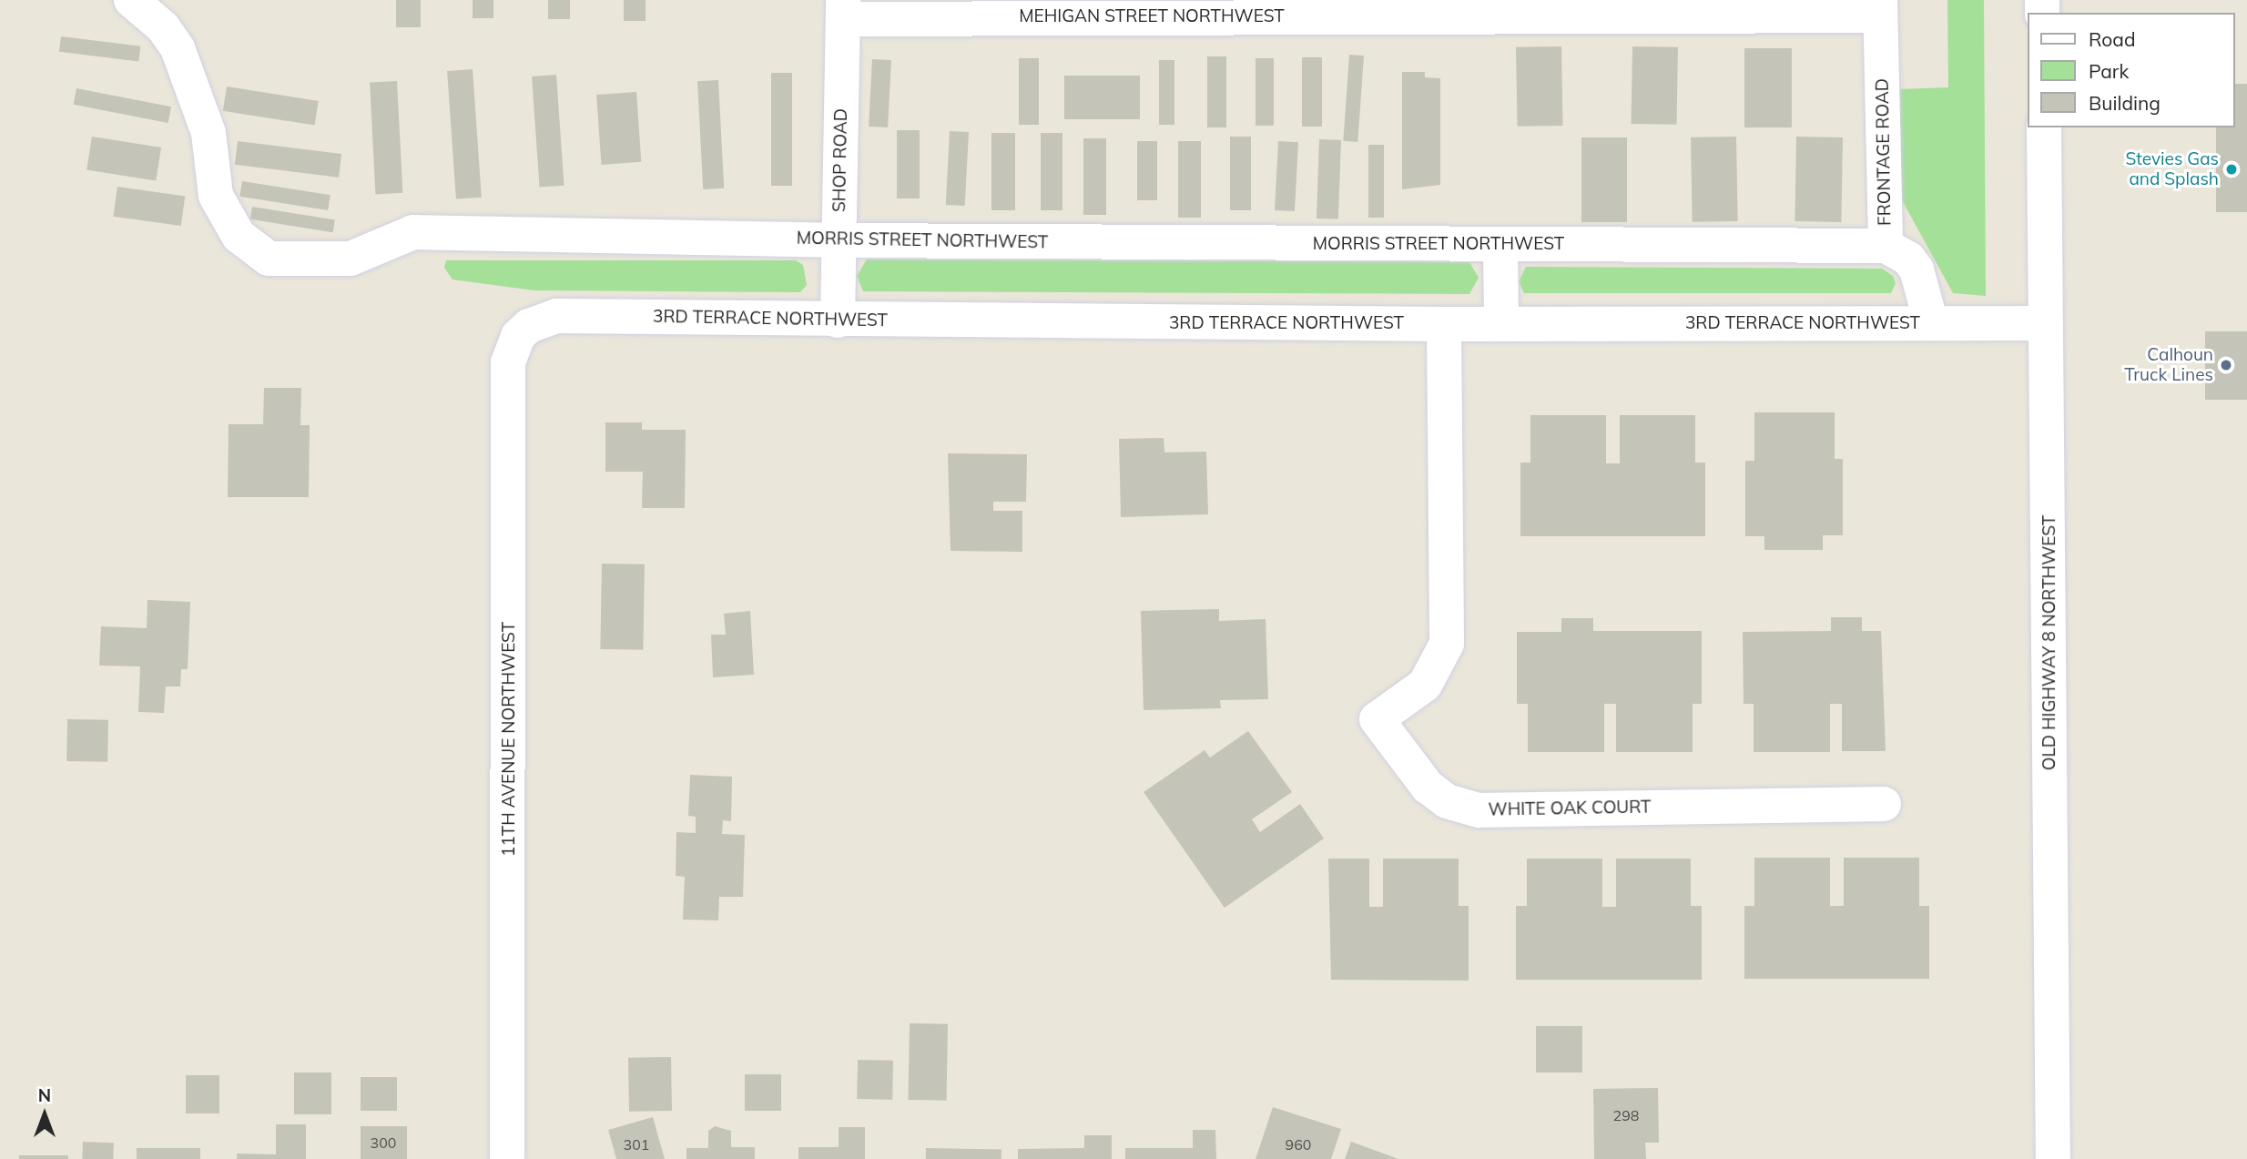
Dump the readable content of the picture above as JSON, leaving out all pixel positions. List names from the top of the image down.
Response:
{
  "streets": {
    "street": [
      "MEHIGAN STREET NORTHWEST",
      "FRONTAGE ROAD",
      "SHOP ROAD",
      "MORRIS STREET NORTHWEST",
      "3RD TERRACE NORTHWEST",
      "OLD HIGHWAY 8 NORTHWEST",
      "11TH AVENUE NORTHWEST",
      "WHITE OAK COURT"
    ]
  },
  "crossings": [
    ["MEHIGAN STREET NORTHWEST", "FRONTAGE ROAD"],
    ["MEHIGAN STREET NORTHWEST", "SHOP ROAD"],
    ["FRONTAGE ROAD", "MORRIS STREET NORTHWEST"],
    ["FRONTAGE ROAD", "3RD TERRACE NORTHWEST"],
    ["SHOP ROAD", "MORRIS STREET NORTHWEST"],
    ["SHOP ROAD", "3RD TERRACE NORTHWEST"],
    ["3RD TERRACE NORTHWEST", "OLD HIGHWAY 8 NORTHWEST"],
    ["3RD TERRACE NORTHWEST", "11TH AVENUE NORTHWEST"],
    ["3RD TERRACE NORTHWEST", "WHITE OAK COURT"]
  ],
  "places": ["Stevies Gas and Splash", "Calhoun Truck Lines"],
  "house_numbers": [
    "298",
    "300",
    "301",
    "960"
  ],
  "legend": ["Road", "Park", "Building"],
  "north": "top"
}
